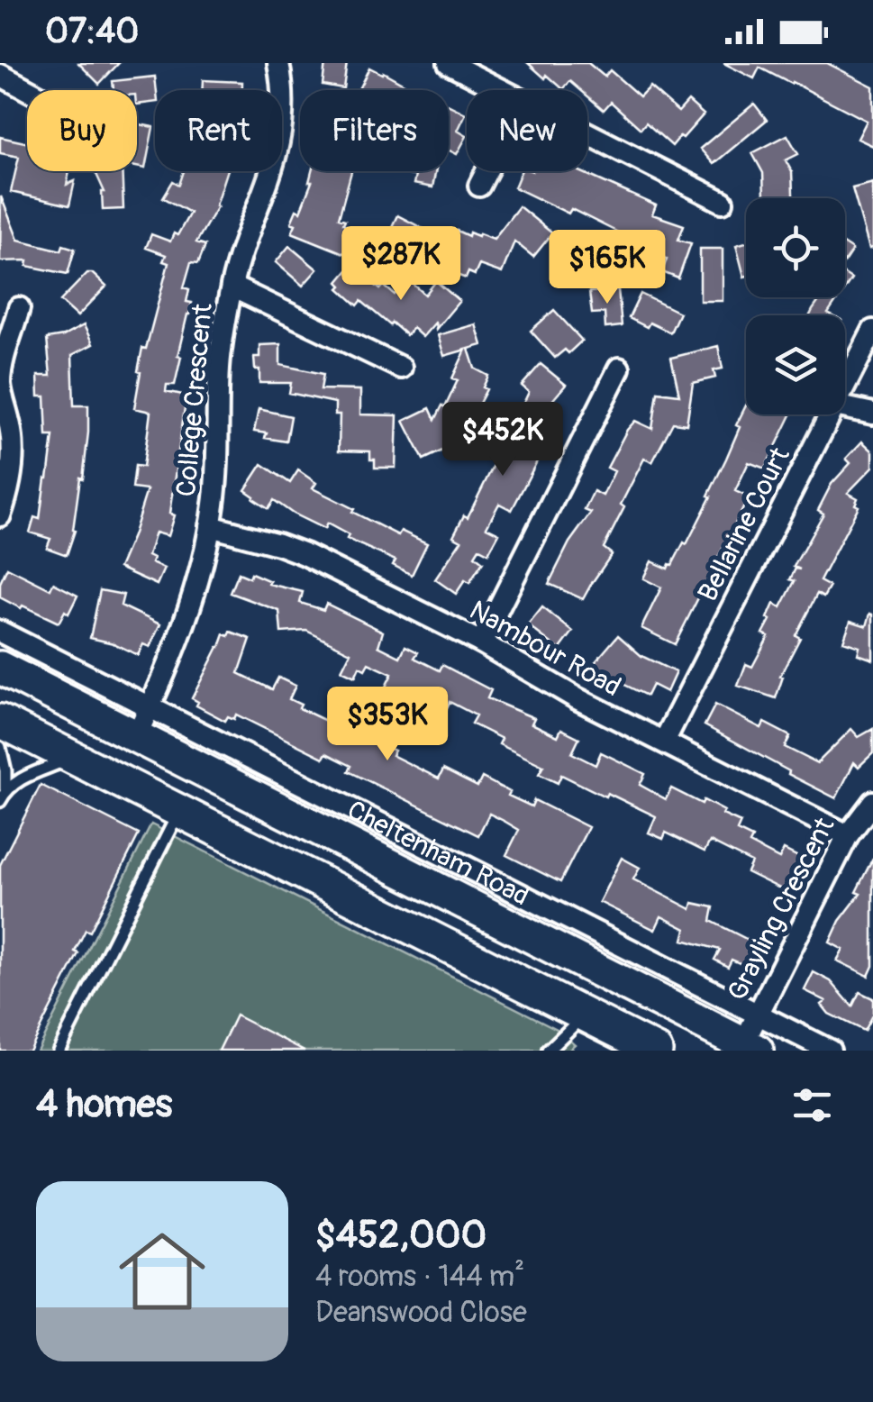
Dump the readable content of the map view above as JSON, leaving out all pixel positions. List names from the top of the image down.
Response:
{
  "streets": {
    "main road": ["Cheltenham Road"],
    "street": [
      "College Crescent",
      "Bellarine Court",
      "Nambour Road",
      "Grayling Crescent"
    ]
  },
  "crossings": [
    ["College Crescent", "Nambour Road"],
    ["College Crescent", "Cheltenham Road"],
    ["Bellarine Court", "Nambour Road"],
    ["Nambour Road", "Grayling Crescent"],
    ["Cheltenham Road", "Grayling Crescent"]
  ],
  "page": {
    "status": "07:40",
    "chip": [
      "Buy",
      "Rent",
      "Filters",
      "New"
    ],
    "price": [
      "$287K",
      "$165K",
      "$452K",
      "$353K"
    ],
    "heading": "4 homes",
    "list": [
      {
        "name": "$452,000",
        "note": "4 rooms · 144 m² · Deanswood Close"
      }
    ]
  }
}
